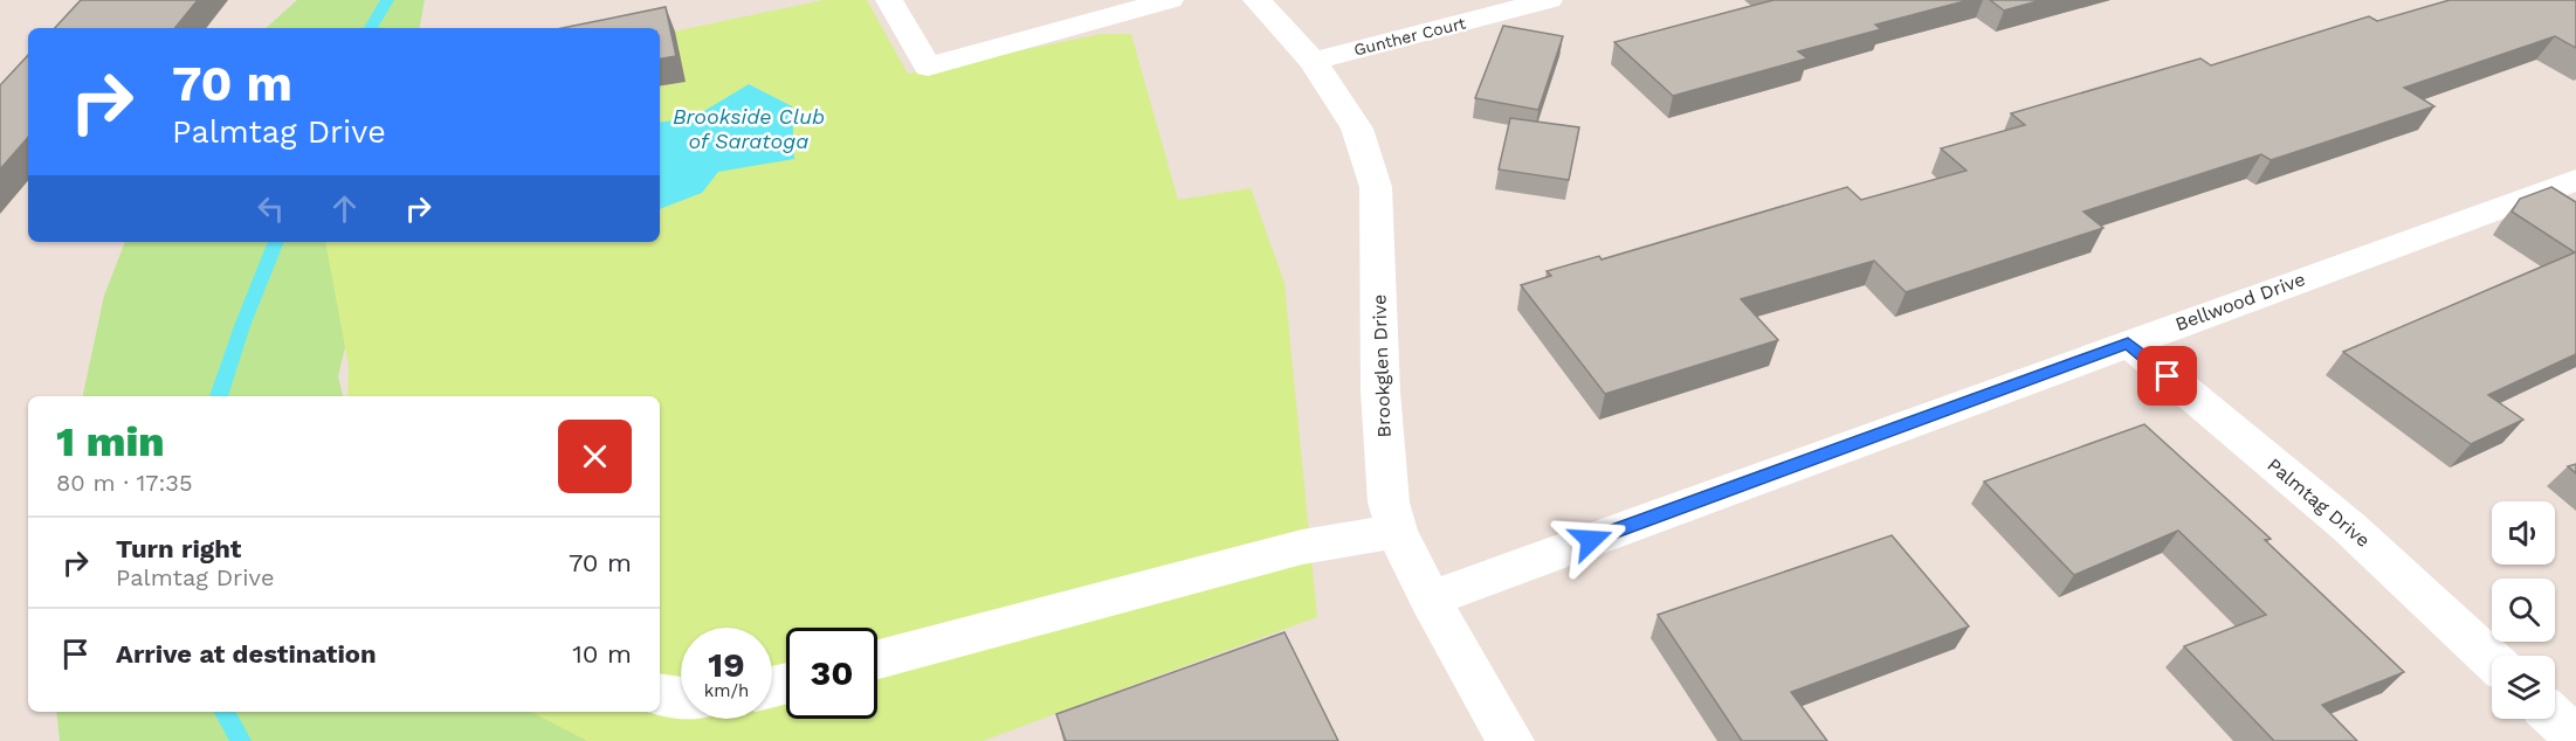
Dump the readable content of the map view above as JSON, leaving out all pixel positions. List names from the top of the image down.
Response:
{
  "streets": {
    "street": [
      "Gunther Court",
      "Bellwood Drive",
      "Brookglen Drive",
      "Palmtag Drive"
    ]
  },
  "crossings": [
    ["Gunther Court", "Brookglen Drive"],
    ["Bellwood Drive", "Brookglen Drive"],
    ["Bellwood Drive", "Palmtag Drive"]
  ],
  "water": ["Brookside Club of Saratoga"],
  "page": {
    "turn": ["70 m", "Palmtag Drive"],
    "heading": ["1 min", "80 m · 17:35"],
    "list": [
      {
        "name": "Turn right",
        "note": "Palmtag Drive",
        "value": "70 m"
      },
      {
        "name": "Arrive at destination",
        "value": "10 m"
      }
    ],
    "speed": "19 km/h",
    "limit": "30"
  }
}
